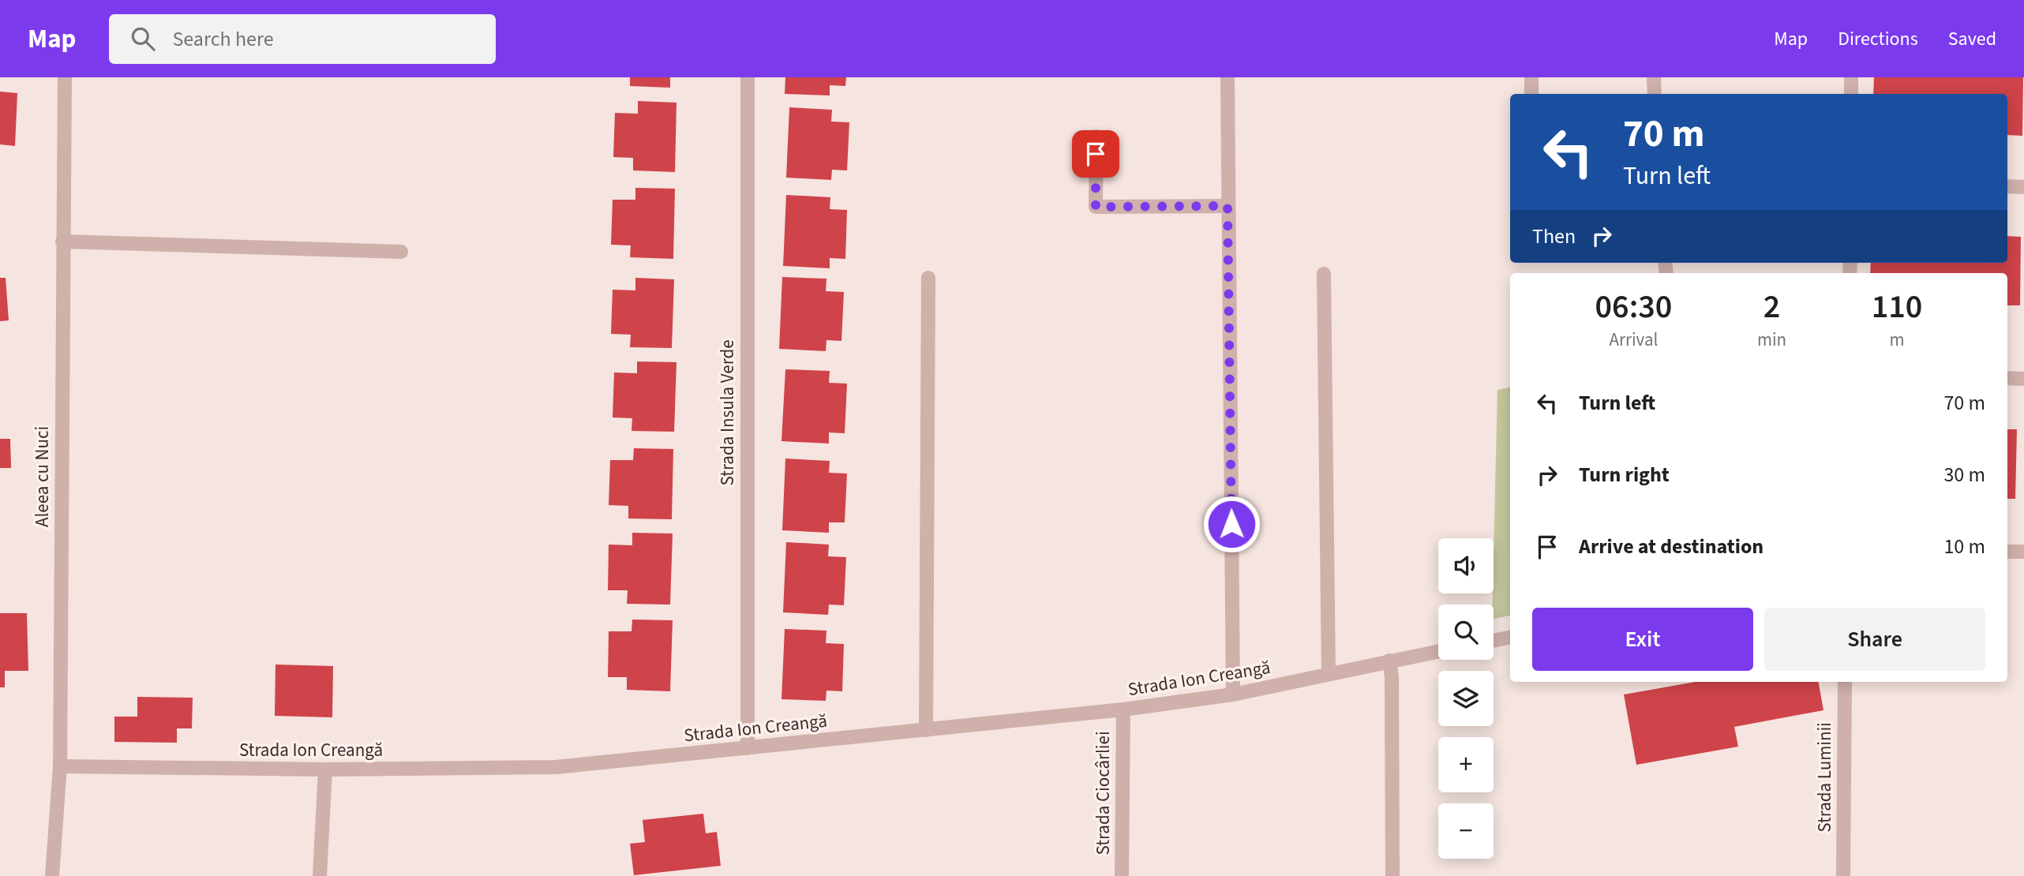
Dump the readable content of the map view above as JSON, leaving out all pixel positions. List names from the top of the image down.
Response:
{
  "streets": {
    "street": [
      "Strada Insula Verde",
      "Aleea cu Nuci",
      "Strada Ion Creangă",
      "Strada Luminii",
      "Strada Ciocârliei"
    ]
  },
  "crossings": [
    ["Strada Insula Verde", "Strada Ion Creangă"],
    ["Aleea cu Nuci", "Strada Ion Creangă"],
    ["Strada Ion Creangă", "Strada Ciocârliei"]
  ],
  "page": {
    "header": "Map",
    "search": "Search here",
    "nav": ["Map", "Directions", "Saved"],
    "turn": ["70 m", "Turn left"],
    "then": "Then",
    "eta": [
      "06:30",
      "Arrival",
      "2",
      "min",
      "110",
      "m"
    ],
    "list": [
      {
        "name": "Turn left",
        "value": "70 m"
      },
      {
        "name": "Turn right",
        "value": "30 m"
      },
      {
        "name": "Arrive at destination",
        "value": "10 m"
      }
    ],
    "map_buttons": ["+", "−"],
    "buttons": ["Exit", "Share"]
  }
}
